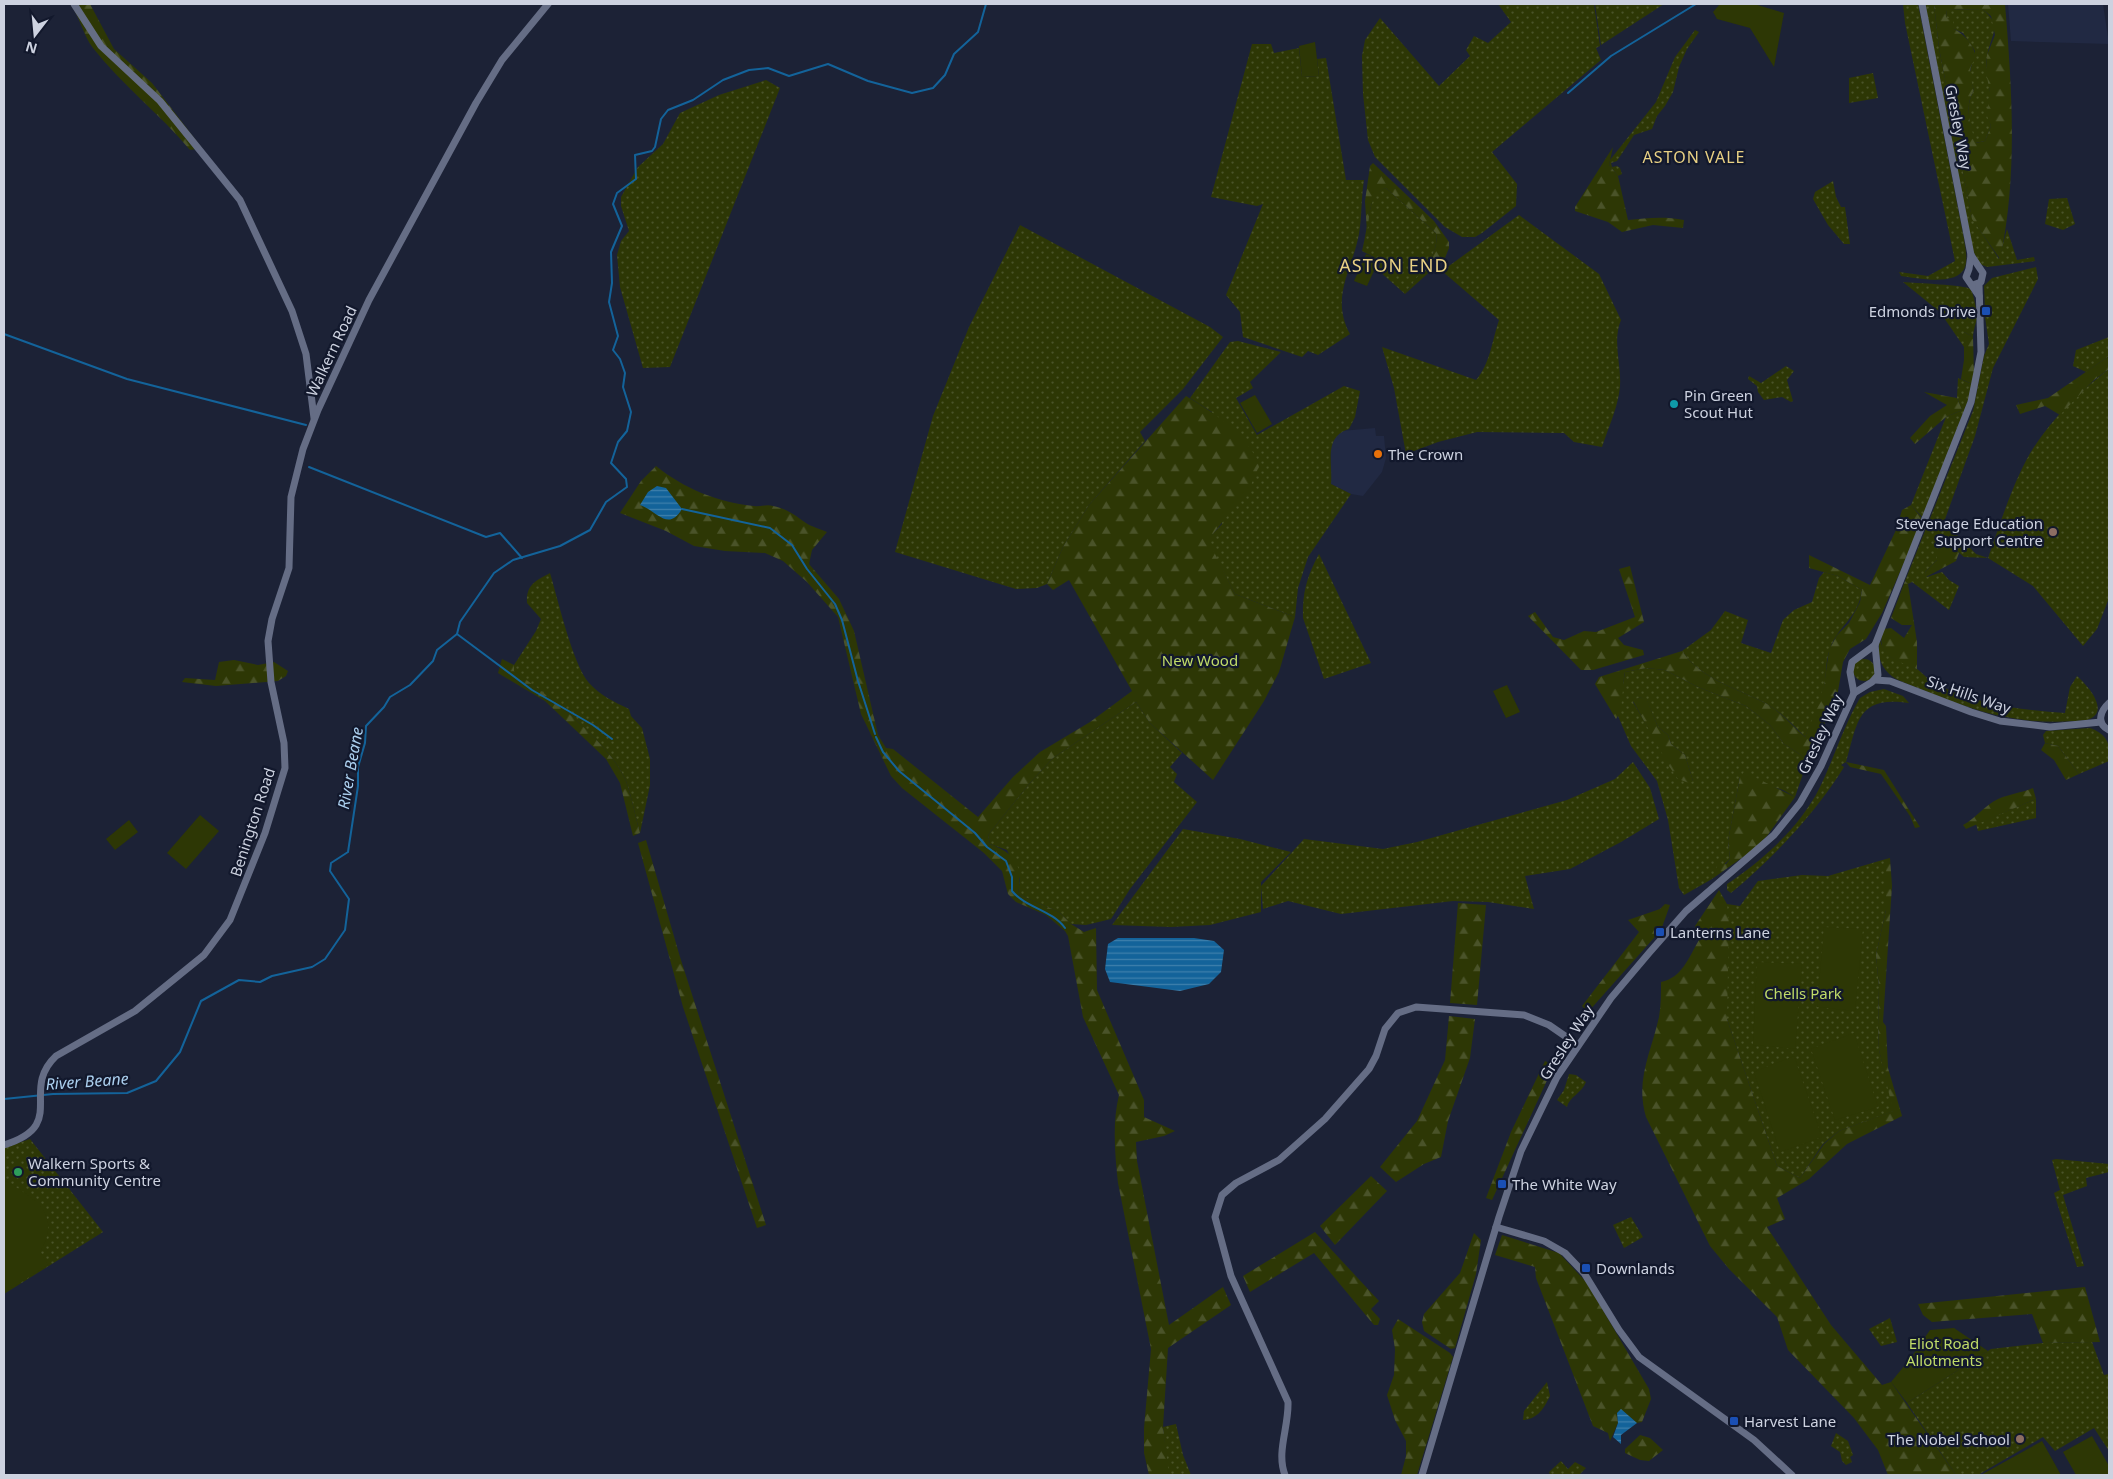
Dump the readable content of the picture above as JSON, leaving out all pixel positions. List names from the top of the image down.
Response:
{
  "streets": {
    "street": [
      "Gresley Way",
      "Walkern Road",
      "Six Hills Way",
      "Benington Road"
    ]
  },
  "crossings": [
    ["Gresley Way", "Six Hills Way"],
    ["Walkern Road", "Benington Road"]
  ],
  "districts": ["ASTON VALE", "ASTON END"],
  "water": ["River Beane"],
  "parks": ["New Wood", "Chells Park", "Eliot Road Allotments"],
  "places": {
    "transit": [
      "Edmonds Drive",
      "Lanterns Lane",
      "The White Way",
      "Downlands",
      "Harvest Lane"
    ],
    "other": [
      "Pin Green Scout Hut",
      "The Crown",
      "Stevenage Education Support Centre",
      "Walkern Sports & Community Centre",
      "The Nobel School"
    ]
  },
  "north": "bottom"
}
